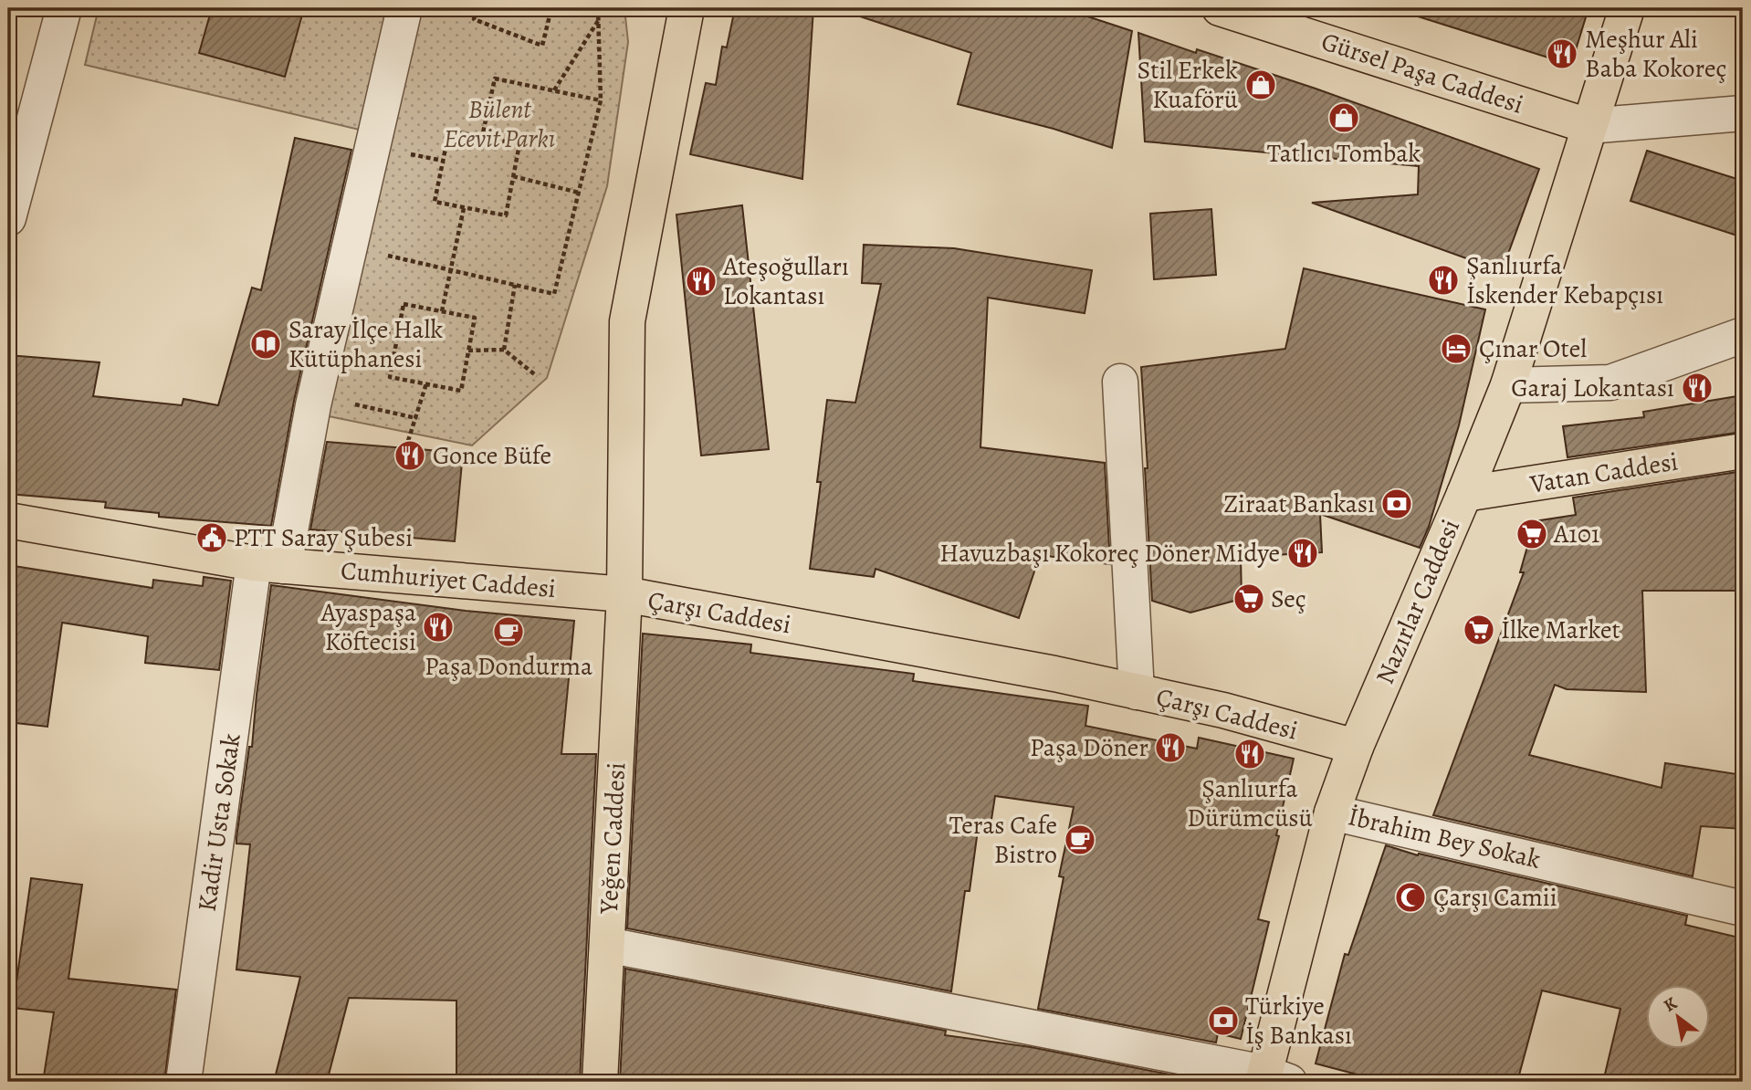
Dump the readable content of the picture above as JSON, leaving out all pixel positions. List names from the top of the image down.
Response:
{
  "streets": {
    "main road": [
      "Gürsel Paşa Caddesi",
      "Vatan Caddesi",
      "Cumhuriyet Caddesi",
      "Nazırlar Caddesi",
      "Çarşı Caddesi",
      "Yeğen Caddesi"
    ],
    "street": ["Kadir Usta Sokak", "İbrahim Bey Sokak"]
  },
  "crossings": [
    ["Gürsel Paşa Caddesi", "Nazırlar Caddesi"],
    ["Vatan Caddesi", "Nazırlar Caddesi"],
    ["Cumhuriyet Caddesi", "Çarşı Caddesi"],
    ["Cumhuriyet Caddesi", "Kadir Usta Sokak"],
    ["Cumhuriyet Caddesi", "Yeğen Caddesi"],
    ["Nazırlar Caddesi", "Çarşı Caddesi"],
    ["Nazırlar Caddesi", "İbrahim Bey Sokak"],
    ["Çarşı Caddesi", "Yeğen Caddesi"]
  ],
  "parks": ["Bülent Ecevit Parkı"],
  "places": {
    "restaurant": [
      "Meşhur Ali Baba Kokoreç",
      "Şanlıurfa İskender Kebapçısı",
      "Ateşoğulları Lokantası",
      "Garaj Lokantası",
      "Gonce Büfe",
      "Havuzbaşı Kokoreç Döner Midye",
      "Ayaspaşa Köftecisi",
      "Paşa Döner",
      "Şanlıurfa Dürümcüsü"
    ],
    "shop": ["Stil Erkek Kuaförü", "Tatlıcı Tombak"],
    "library": ["Saray İlçe Halk Kütüphanesi"],
    "hotel": ["Çınar Otel"],
    "bank": ["Ziraat Bankası", "Türkiye İş Bankası"],
    "supermarket": ["A101", "Seç", "İlke Market"],
    "public building": ["PTT Saray Şubesi"],
    "cafe": ["Paşa Dondurma", "Teras Cafe Bistro"],
    "mosque": ["Çarşı Camii"]
  },
  "north": "top left"
}
